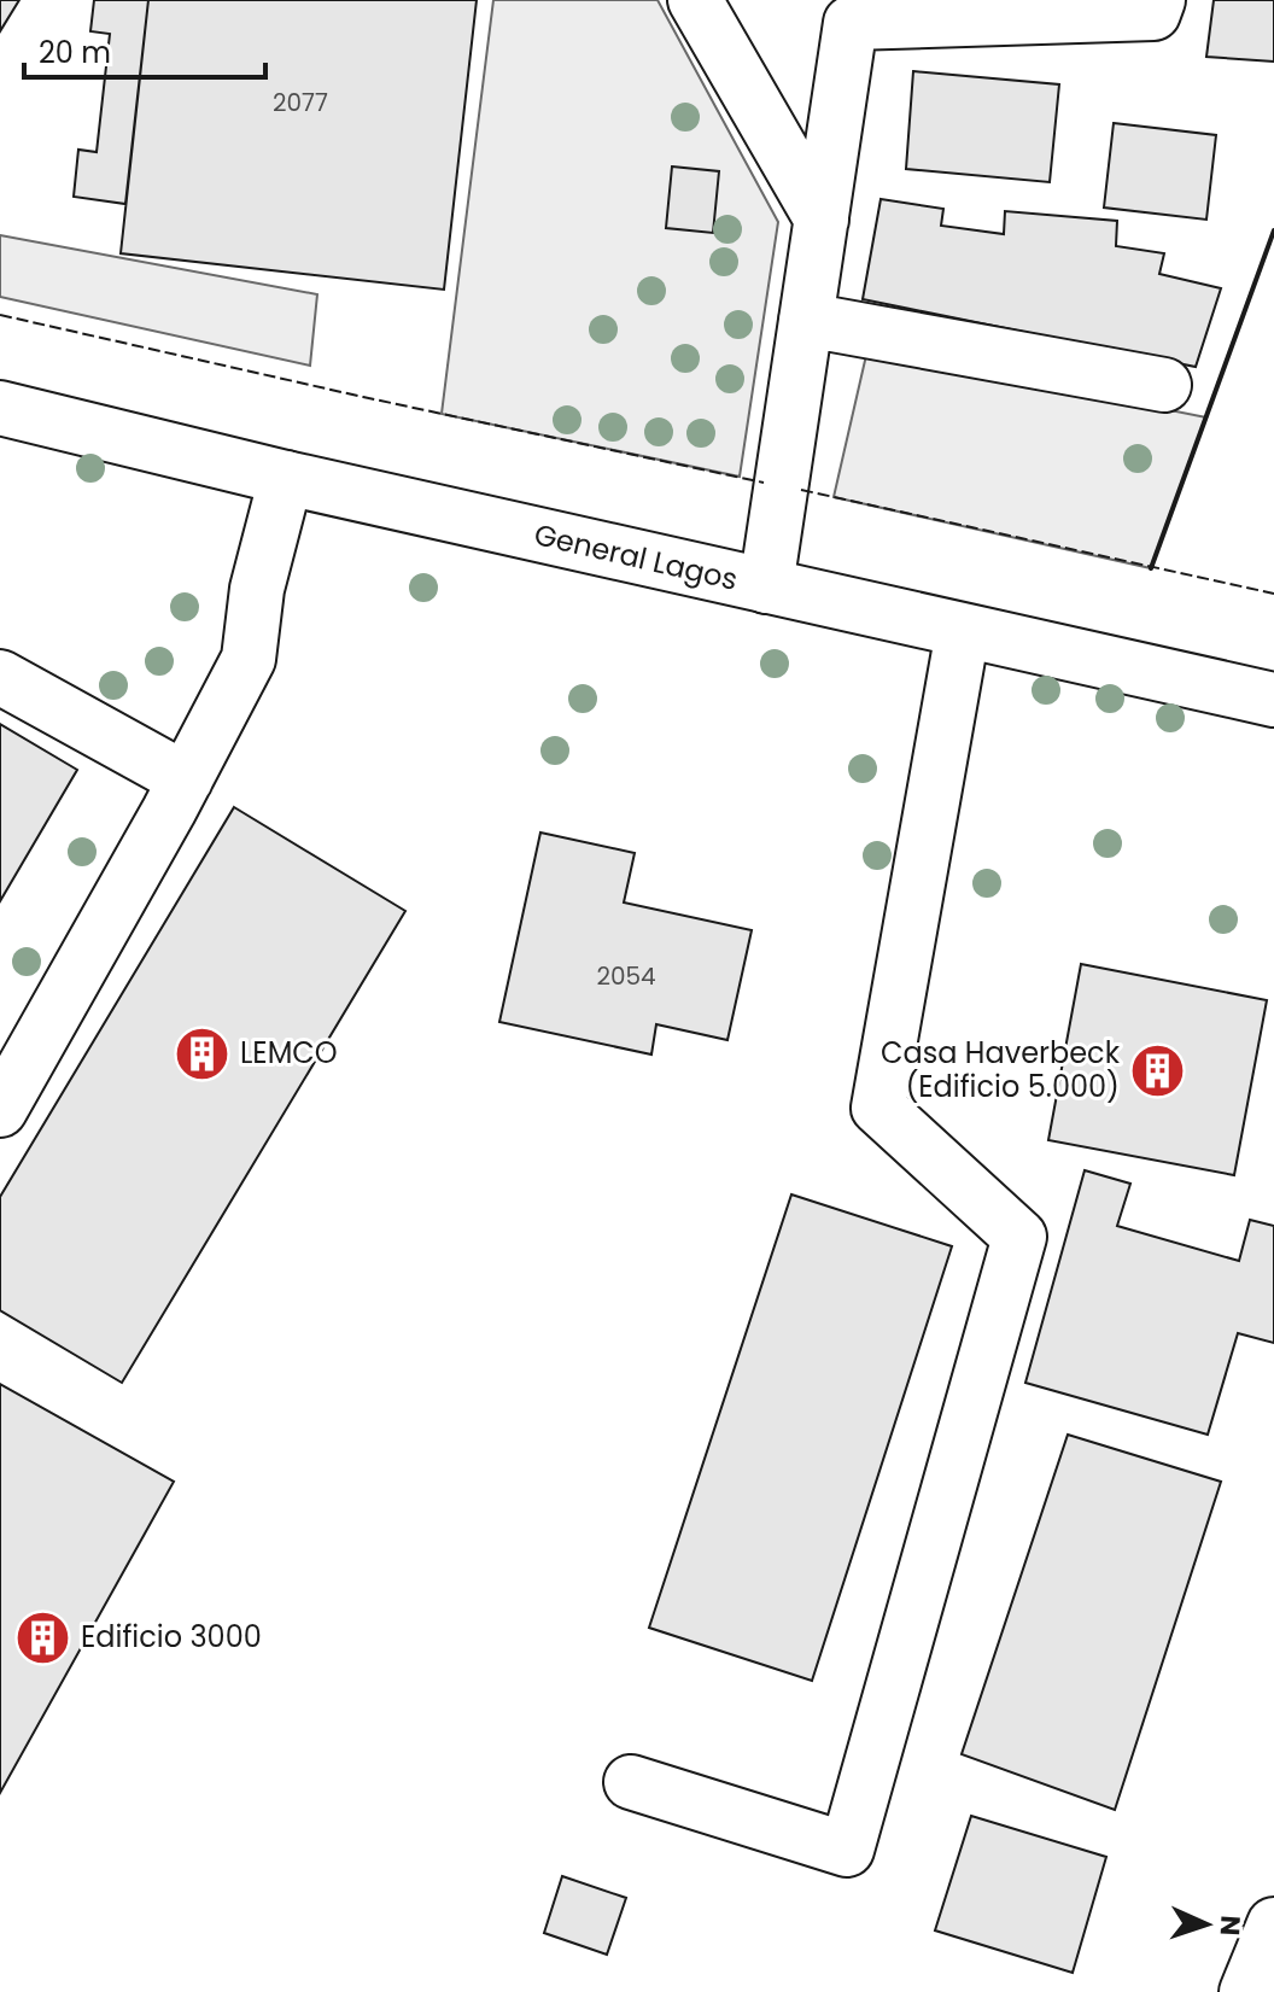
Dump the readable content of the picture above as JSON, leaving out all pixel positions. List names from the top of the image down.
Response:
{
  "streets": {
    "main road": ["General Lagos"]
  },
  "places": {
    "building": ["LEMCO", "Casa Haverbeck (Edificio 5.000)", "Edificio 3000"]
  },
  "house_numbers": ["2077", "2054"],
  "scale_bar": "20 m",
  "north": "right"
}
